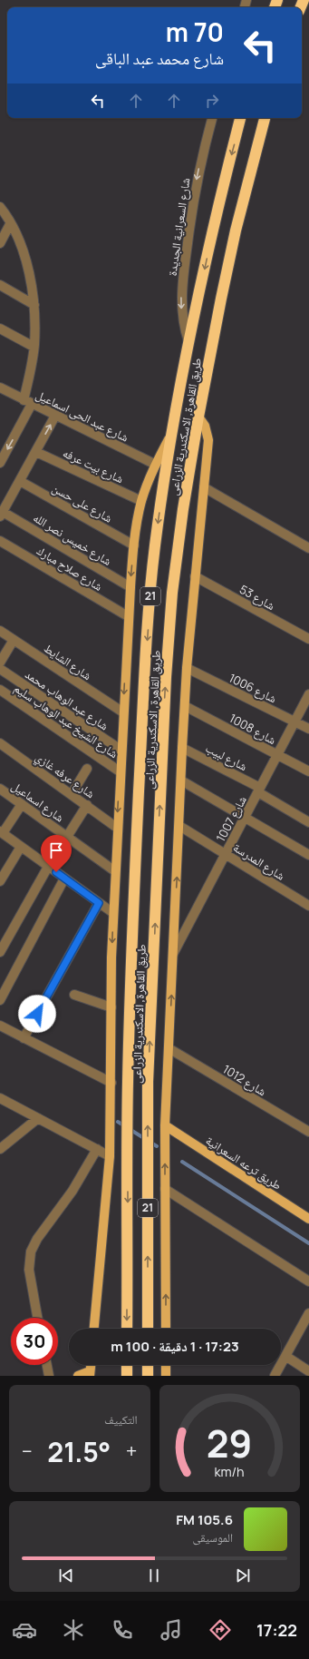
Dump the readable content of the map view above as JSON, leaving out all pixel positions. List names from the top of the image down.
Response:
{
  "streets": {
    "highway": ["طريق القاهرة, الاسكندرية الزراعى", "21"],
    "main road": ["طريق ترعه السعرانية"],
    "street": [
      "شارع السعرانية الجديدة",
      "شارع عبد الحى اسماعيل",
      "شارع بيت عرفه",
      "شارع على حسن",
      "شارع خميس نصر الله",
      "شارع صلاح مبارك",
      "شارع 53",
      "شارع الشايط",
      "شارع 1006",
      "شارع عبد الوهاب محمد",
      "شارع الشيخ عبد الوهاب سليم",
      "شارع 1008",
      "شارع لبيب",
      "شارع عرفه غازي",
      "شارع اسماعيل",
      "شارع 1007",
      "شارع المدرسة",
      "شارع 1012"
    ]
  },
  "crossings": [
    ["شارع السعرانية الجديدة", "طريق القاهرة, الاسكندرية الزراعى"],
    ["شارع 1006", "شارع 1007"],
    ["شارع 1008", "شارع 1007"],
    ["شارع لبيب", "شارع 1007"],
    ["شارع 1007", "شارع المدرسة"]
  ],
  "one_way": ["شارع السعرانية الجديدة"],
  "page": {
    "turn": ["70 m", "شارع محمد عبد الباقى"],
    "limit": "30",
    "trip": "17:23 · 1 دقيقة · 100 m",
    "tile": "التكييف",
    "heat": ["−", "21.5°", "+"],
    "song": ["105.6 FM", "الموسيقى"],
    "tabs": "17:22",
    "gauge": ["29", "km/h"]
  }
}
